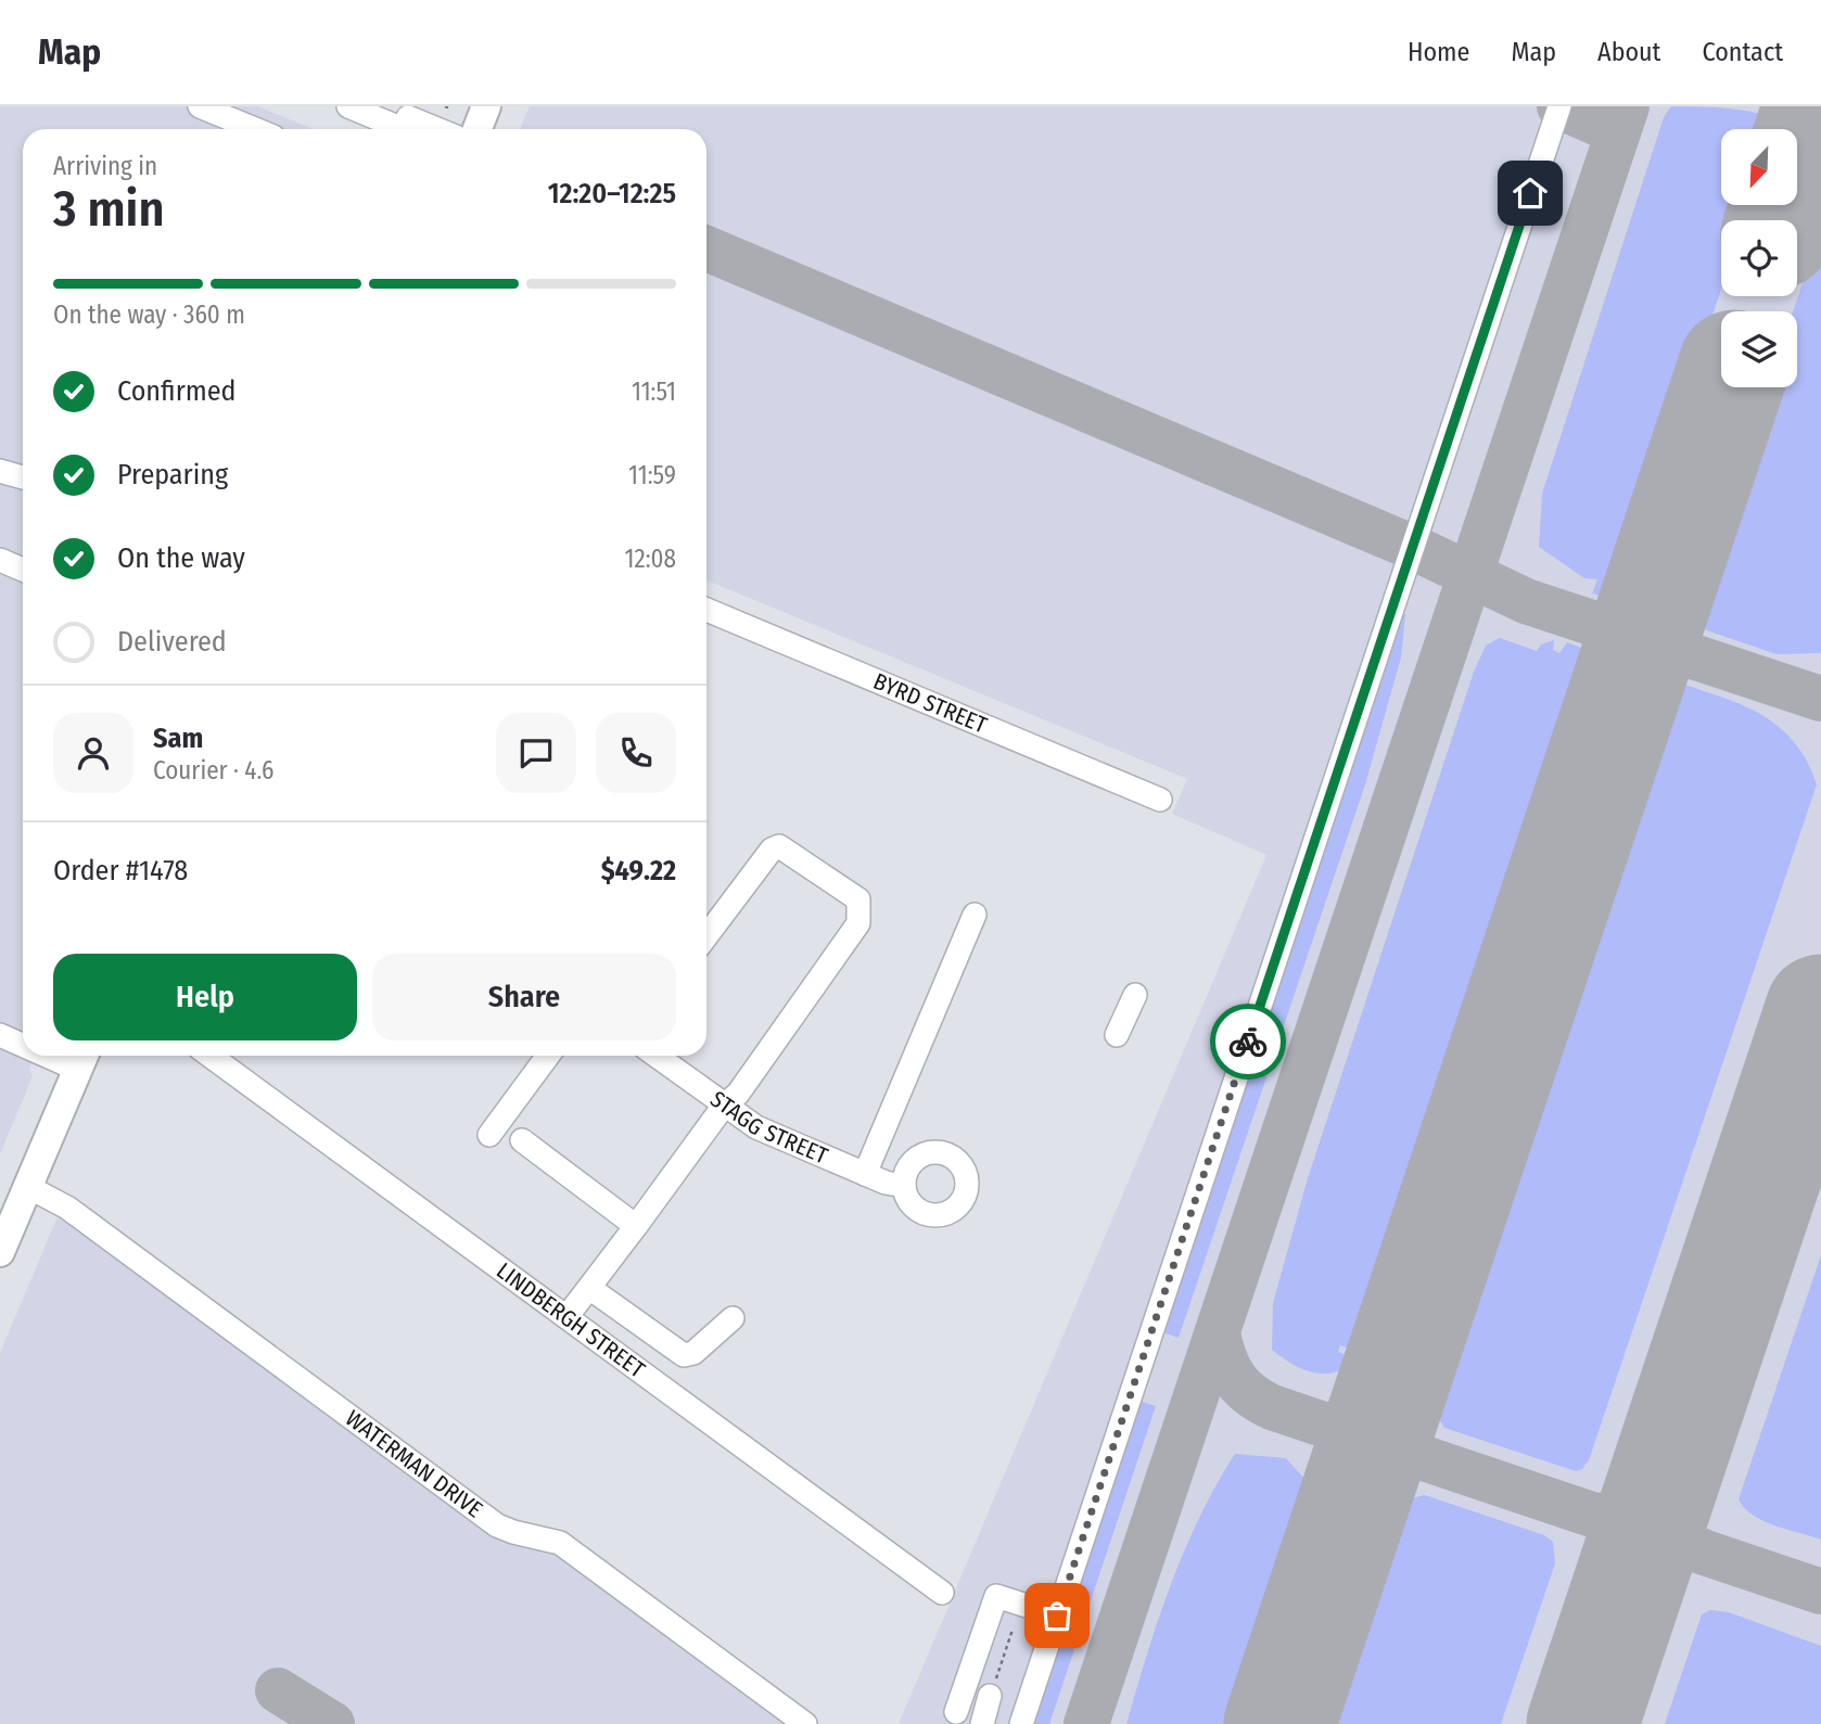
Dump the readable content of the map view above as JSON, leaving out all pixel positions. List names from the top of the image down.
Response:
{
  "streets": {
    "street": [
      "BYRD STREET",
      "STAGG STREET",
      "LINDBERGH STREET",
      "WATERMAN DRIVE"
    ]
  },
  "north": "bottom left",
  "page": {
    "header": "Map",
    "nav": [
      "Home",
      "Map",
      "About",
      "Contact"
    ],
    "heading": ["3 min", "Arriving in", "12:20–12:25"],
    "panel": [
      "Sam",
      "Courier · 4.6",
      "Order #1478",
      "$49.22"
    ],
    "bar": "On the way · 360 m",
    "list": [
      ["Confirmed", "11:51"],
      ["Preparing", "11:59"],
      ["On the way", "12:08"],
      "Delivered"
    ],
    "buttons": ["Help", "Share"]
  }
}
